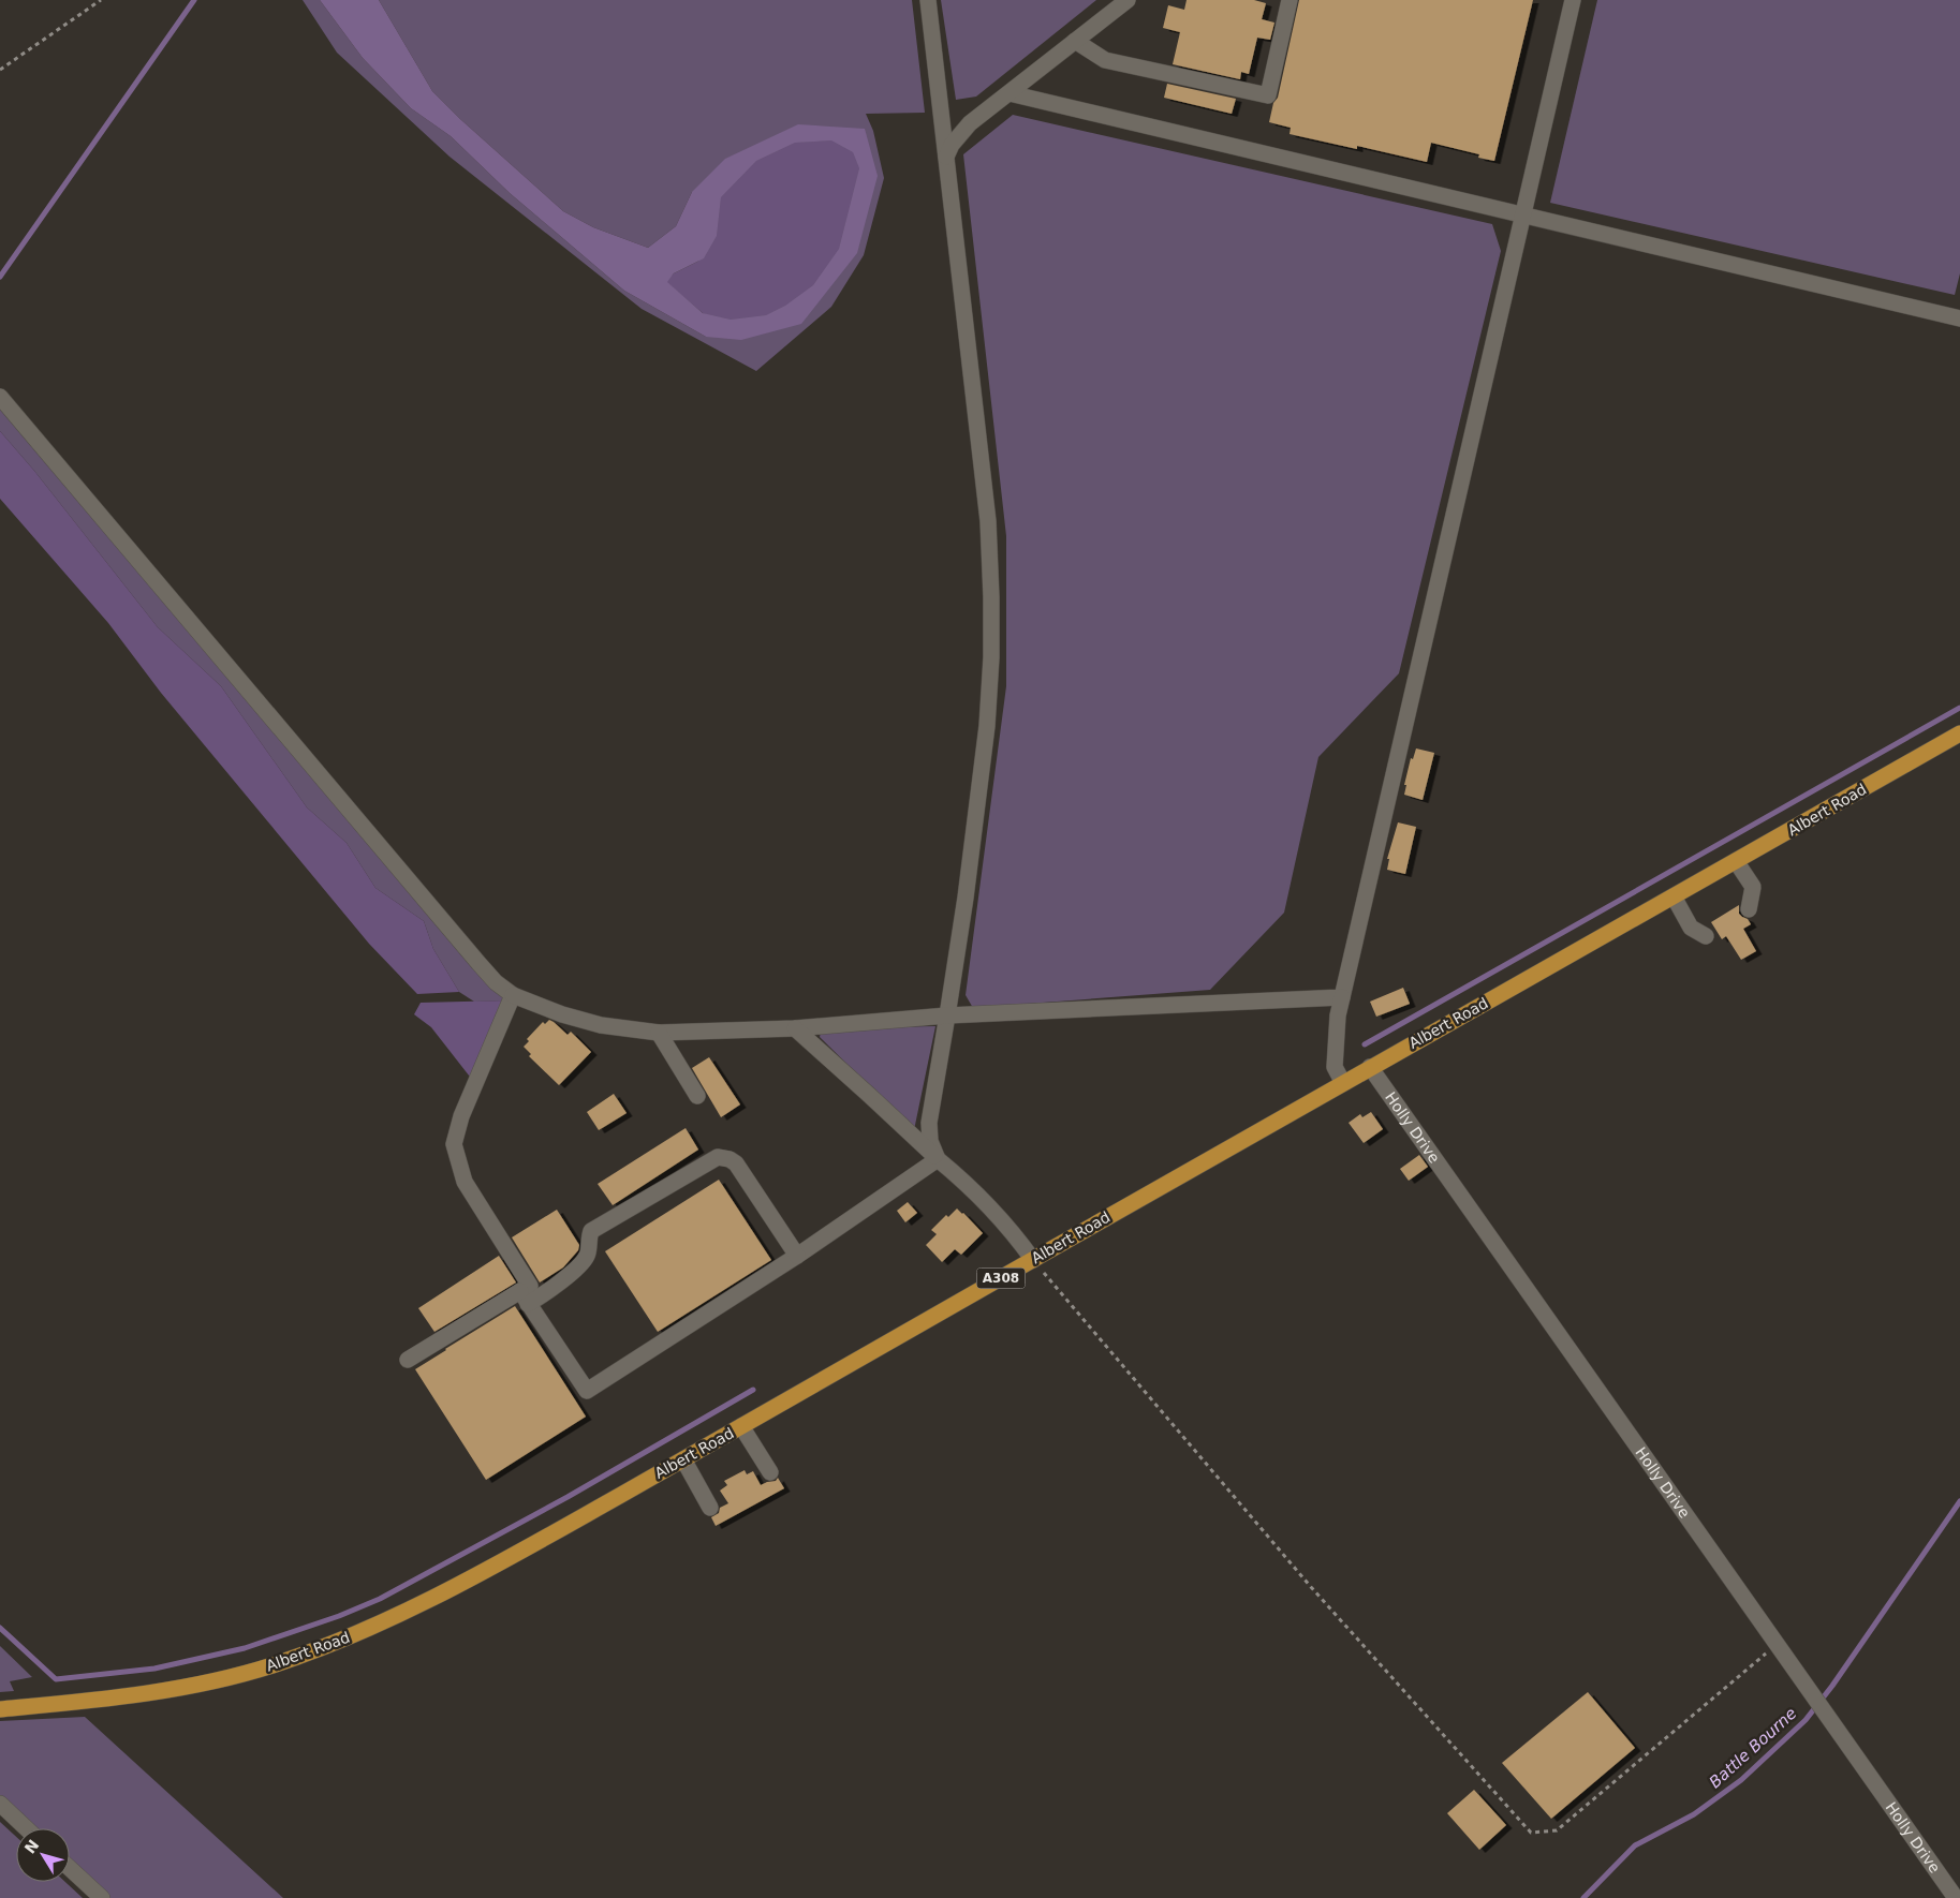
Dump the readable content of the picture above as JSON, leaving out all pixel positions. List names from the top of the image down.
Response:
{
  "streets": {
    "main road": ["Albert Road", "A308"],
    "lane": ["Holly Drive"]
  },
  "crossings": [
    ["Albert Road", "Holly Drive"]
  ],
  "water": ["Battle Bourne"],
  "north": "top left"
}
